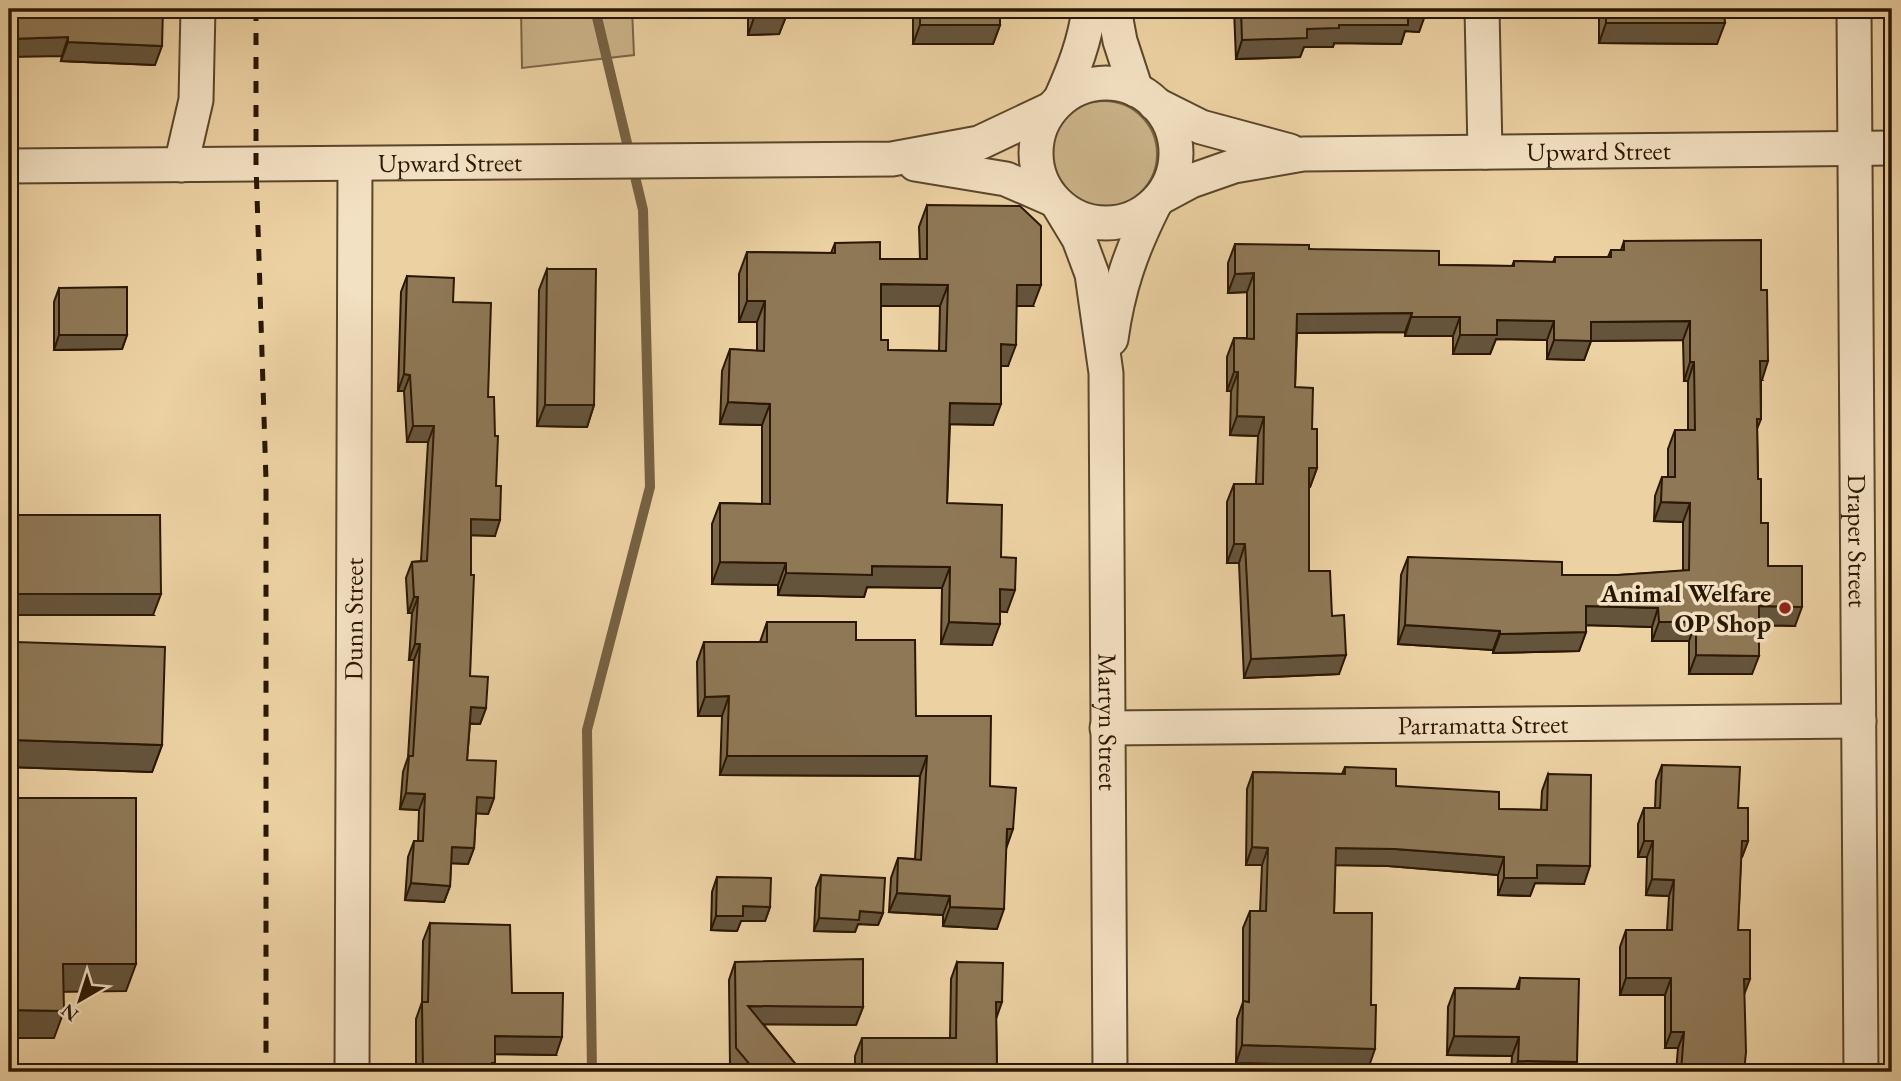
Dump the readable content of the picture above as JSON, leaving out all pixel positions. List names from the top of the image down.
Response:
{
  "streets": {
    "street": [
      "Upward Street",
      "Draper Street",
      "Dunn Street",
      "Martyn Street",
      "Parramatta Street"
    ]
  },
  "crossings": [
    ["Upward Street", "Draper Street"],
    ["Upward Street", "Dunn Street"],
    ["Upward Street", "Martyn Street"],
    ["Draper Street", "Parramatta Street"],
    ["Martyn Street", "Parramatta Street"]
  ],
  "places": ["Animal Welfare OP Shop"],
  "north": "bottom left"
}
